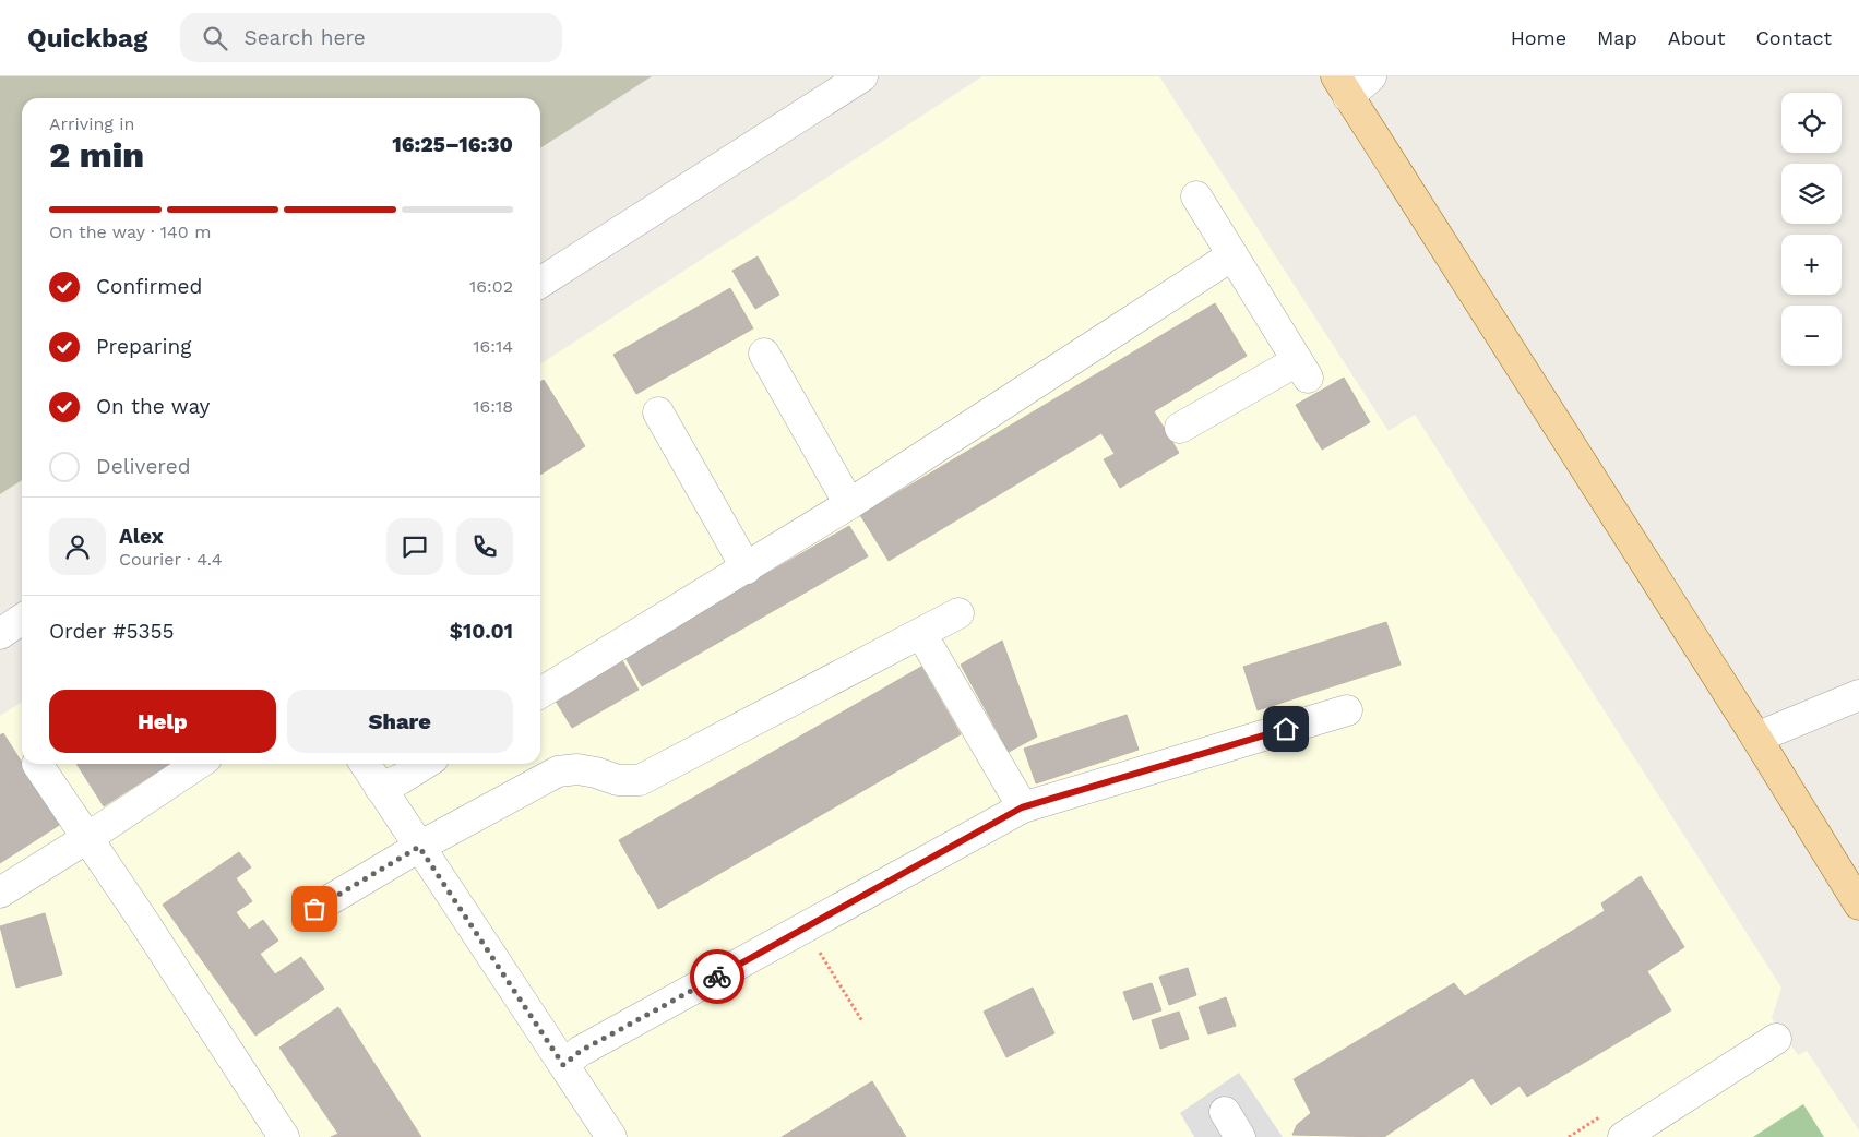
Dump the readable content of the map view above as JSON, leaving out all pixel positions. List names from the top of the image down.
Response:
{
  "page": {
    "header": "Quickbag",
    "search": "Search here",
    "nav": [
      "Home",
      "Map",
      "About",
      "Contact"
    ],
    "map_buttons": ["+", "−"],
    "heading": ["2 min", "Arriving in", "16:25–16:30"],
    "panel": [
      "Alex",
      "Courier · 4.4",
      "Order #5355",
      "$10.01"
    ],
    "bar": "On the way · 140 m",
    "list": [
      ["Confirmed", "16:02"],
      ["Preparing", "16:14"],
      ["On the way", "16:18"],
      "Delivered"
    ],
    "buttons": ["Help", "Share"]
  }
}
